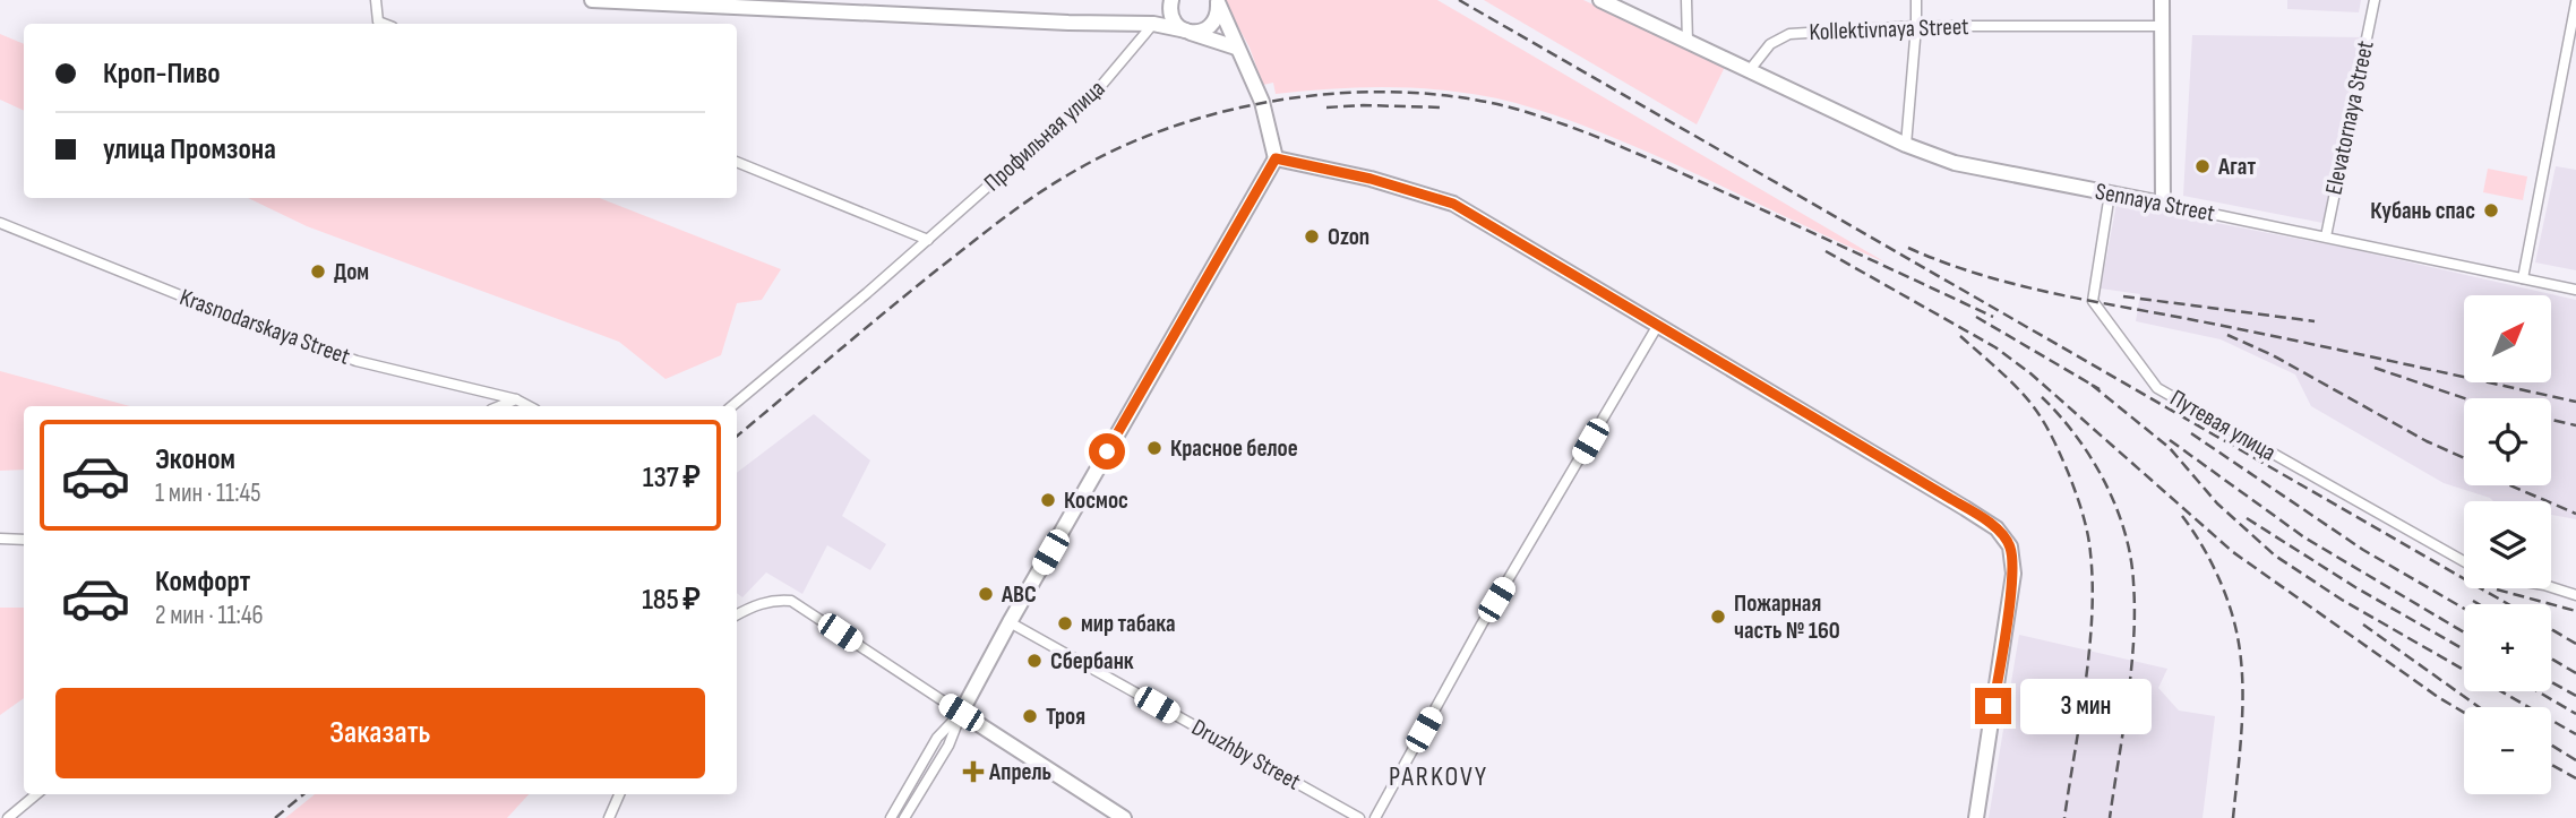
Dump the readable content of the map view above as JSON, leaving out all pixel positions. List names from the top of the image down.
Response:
{
  "streets": {
    "main road": ["Sennaya Street"],
    "street": [
      "Kollektivnaya Street",
      "Elevatornaya Street",
      "Профильная улица",
      "Krasnodarskaya Street",
      "Путевая улица",
      "Druzhby Street"
    ]
  },
  "crossings": [
    ["Kollektivnaya Street", "Sennaya Street"],
    ["Elevatornaya Street", "Sennaya Street"],
    ["Sennaya Street", "Путевая улица"]
  ],
  "districts": ["PARKOVY"],
  "places": {
    "other": [
      "Агат",
      "Кубань спас",
      "Ozon",
      "Дом",
      "Красное белое",
      "Космос",
      "ABC",
      "Пожарная часть № 160",
      "мир табака",
      "Сбербанк",
      "Троя"
    ],
    "health": ["Апрель"]
  },
  "north": "top right",
  "page": {
    "banner": ["Кроп-Пиво", "улица Промзона"],
    "map_buttons": ["+", "−"],
    "list": [
      {
        "name": "Эконом",
        "note": "1 мин · 11:45",
        "value": "137 ₽"
      },
      {
        "name": "Комфорт",
        "note": "2 мин · 11:46",
        "value": "185 ₽"
      }
    ],
    "buttons": "Заказать",
    "bubble": "3 мин"
  }
}
